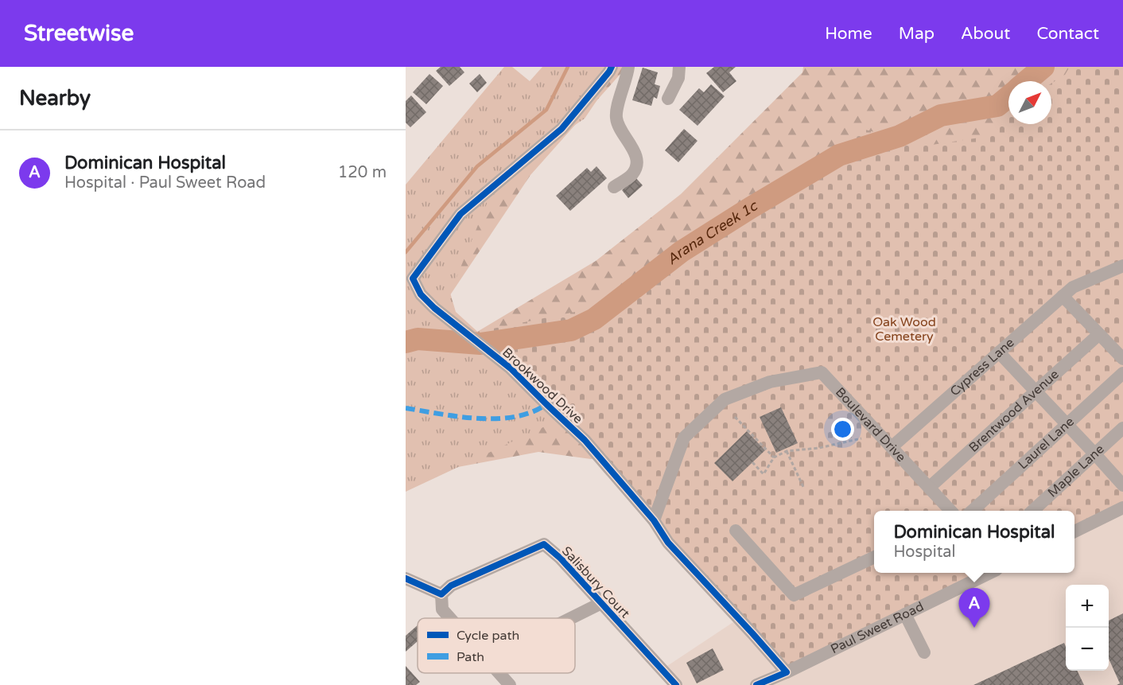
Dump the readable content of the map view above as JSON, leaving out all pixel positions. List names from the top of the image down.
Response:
{
  "streets": {
    "street": [
      "Cypress Lane",
      "Brookwood Drive",
      "Brentwood Avenue",
      "Boulevard Drive",
      "Laurel Lane",
      "Maple Lane",
      "Salisbury Court",
      "Paul Sweet Road"
    ]
  },
  "crossings": [
    ["Cypress Lane", "Boulevard Drive"],
    ["Brookwood Drive", "Boulevard Drive"],
    ["Brookwood Drive", "Paul Sweet Road"],
    ["Brentwood Avenue", "Boulevard Drive"]
  ],
  "water": ["Arana Creek 1c"],
  "parks": ["Oak Wood Cemetery"],
  "legend": ["Cycle path", "Path"],
  "north": "top right",
  "page": {
    "header": "Streetwise",
    "nav": [
      "Home",
      "Map",
      "About",
      "Contact"
    ],
    "heading": "Nearby",
    "list": [
      {
        "mark": "A",
        "name": "Dominican Hospital",
        "note": "Hospital · Paul Sweet Road",
        "value": "120 m"
      }
    ],
    "popup": ["Dominican Hospital", "Hospital"],
    "map_buttons": ["+", "−"],
    "pins": "A"
  }
}
